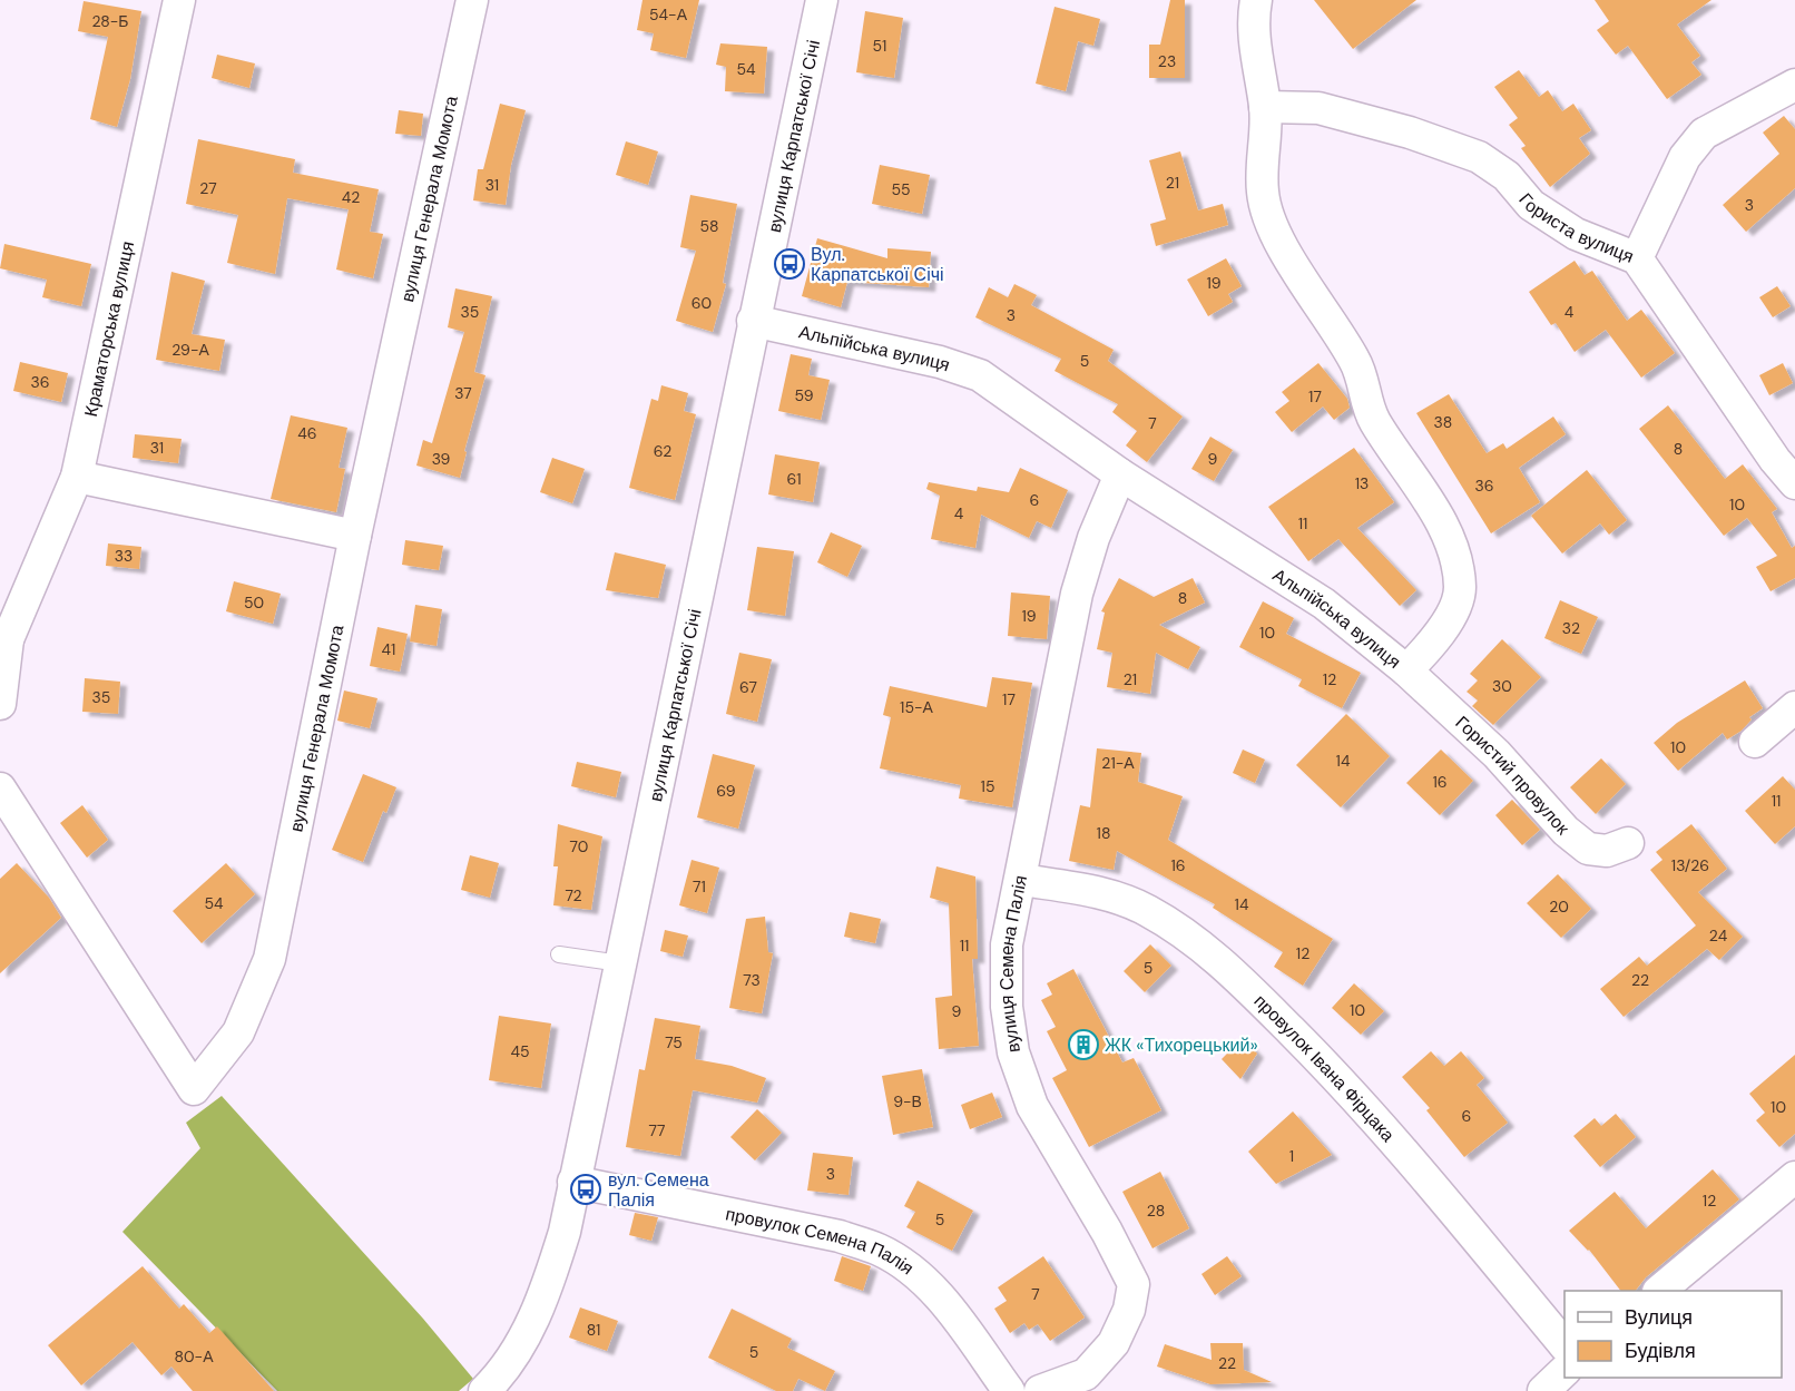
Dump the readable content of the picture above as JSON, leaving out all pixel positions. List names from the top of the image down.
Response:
{
  "streets": {
    "street": [
      "вулиця Карпатської Січі",
      "вулиця Генерала Момота",
      "Гориста вулиця",
      "Краматорська вулиця",
      "Альпійська вулиця",
      "Гористий провулок",
      "вулиця Семена Палія",
      "провулок Івана Фірцака",
      "провулок Семена Палія"
    ]
  },
  "crossings": [
    ["вулиця Карпатської Січі", "Альпійська вулиця"],
    ["вулиця Карпатської Січі", "провулок Семена Палія"],
    ["Гориста вулиця", "Альпійська вулиця"],
    ["Альпійська вулиця", "Гористий провулок"],
    ["Альпійська вулиця", "вулиця Семена Палія"],
    ["вулиця Семена Палія", "провулок Івана Фірцака"]
  ],
  "places": {
    "bus stop": ["Вул. Карпатської Січі", "вул. Семена Палія"],
    "building": ["ЖК «Тихорецький»"]
  },
  "house_numbers": [
    "54-А",
    "28-Б",
    "51",
    "23",
    "54",
    "21",
    "31",
    "27",
    "55",
    "42",
    "3",
    "58",
    "19",
    "60",
    "35",
    "4",
    "3",
    "29-А",
    "5",
    "36",
    "37",
    "59",
    "17",
    "38",
    "7",
    "46",
    "31",
    "8",
    "62",
    "39",
    "9",
    "61",
    "13",
    "36",
    "6",
    "10",
    "4",
    "11",
    "33",
    "8",
    "50",
    "19",
    "32",
    "10",
    "41",
    "21",
    "12",
    "30",
    "67",
    "35",
    "17",
    "15-А",
    "10",
    "14",
    "21-А",
    "16",
    "15",
    "69",
    "11",
    "18",
    "70",
    "16",
    "13/26",
    "71",
    "72",
    "54",
    "14",
    "20",
    "24",
    "11",
    "12",
    "5",
    "73",
    "22",
    "10",
    "9",
    "75",
    "45",
    "9-В",
    "10",
    "6",
    "77",
    "1",
    "3",
    "12",
    "28",
    "5",
    "7",
    "81",
    "5",
    "80-А",
    "22"
  ],
  "legend": ["Вулиця", "Будівля"]
}
